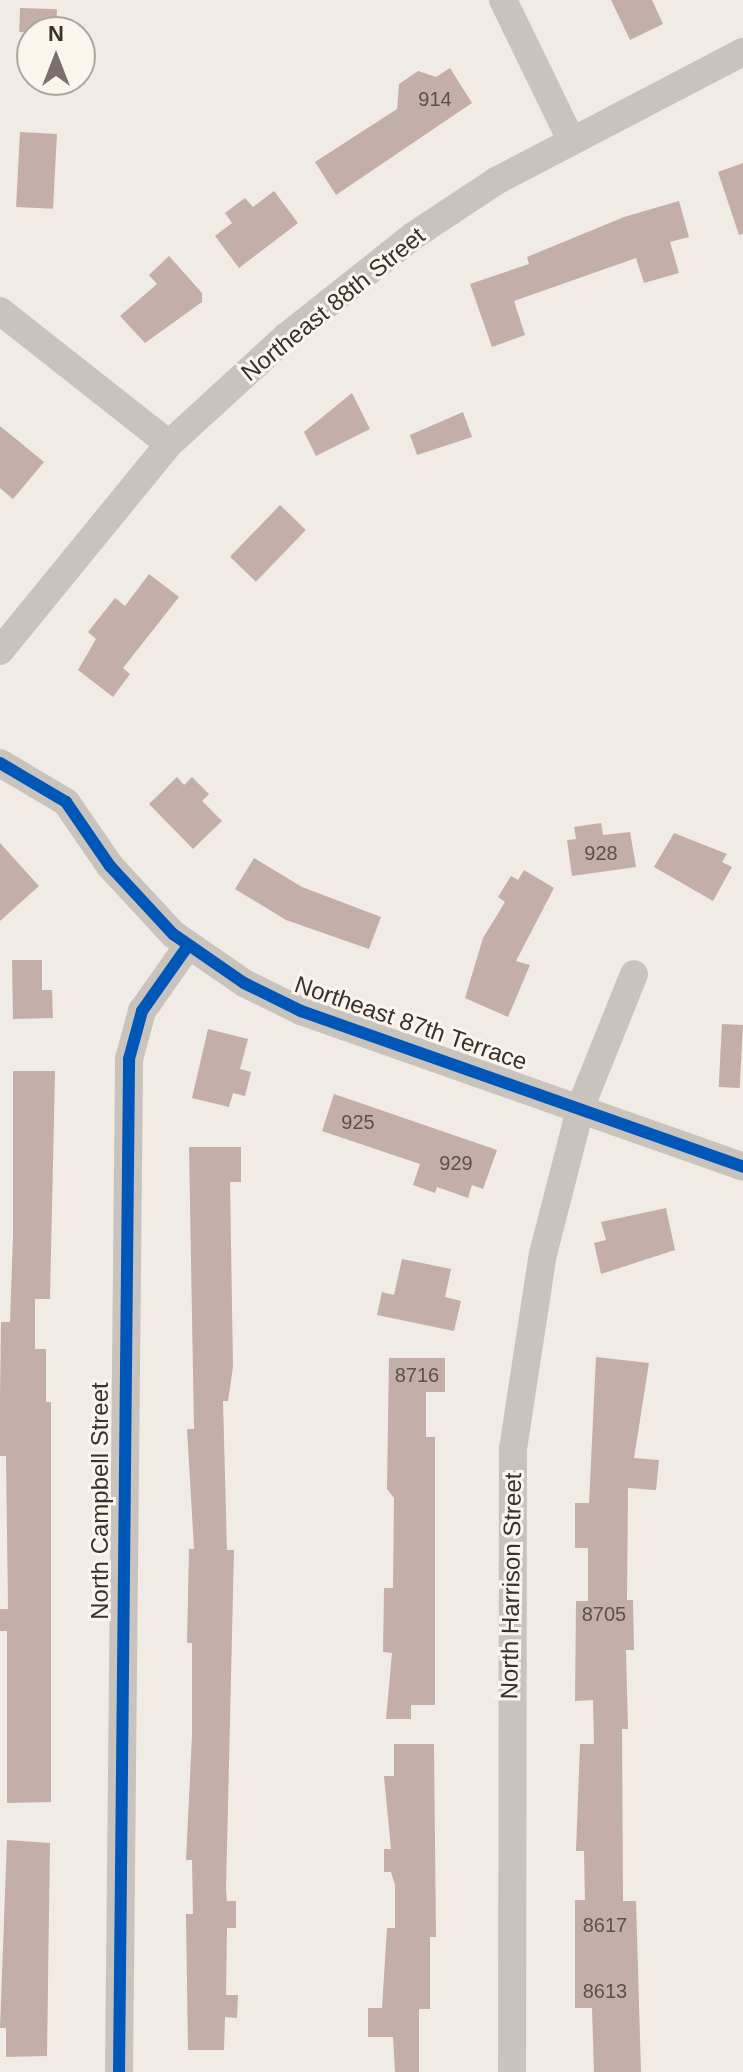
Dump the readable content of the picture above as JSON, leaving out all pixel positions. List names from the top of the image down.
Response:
{
  "streets": {
    "street": [
      "Northeast 88th Street",
      "Northeast 87th Terrace",
      "North Campbell Street",
      "North Harrison Street"
    ]
  },
  "crossings": [
    ["Northeast 87th Terrace", "North Campbell Street"],
    ["Northeast 87th Terrace", "North Harrison Street"]
  ],
  "house_numbers": [
    "914",
    "928",
    "925",
    "929",
    "8716",
    "8705",
    "8617",
    "8613"
  ],
  "north": "top"
}
